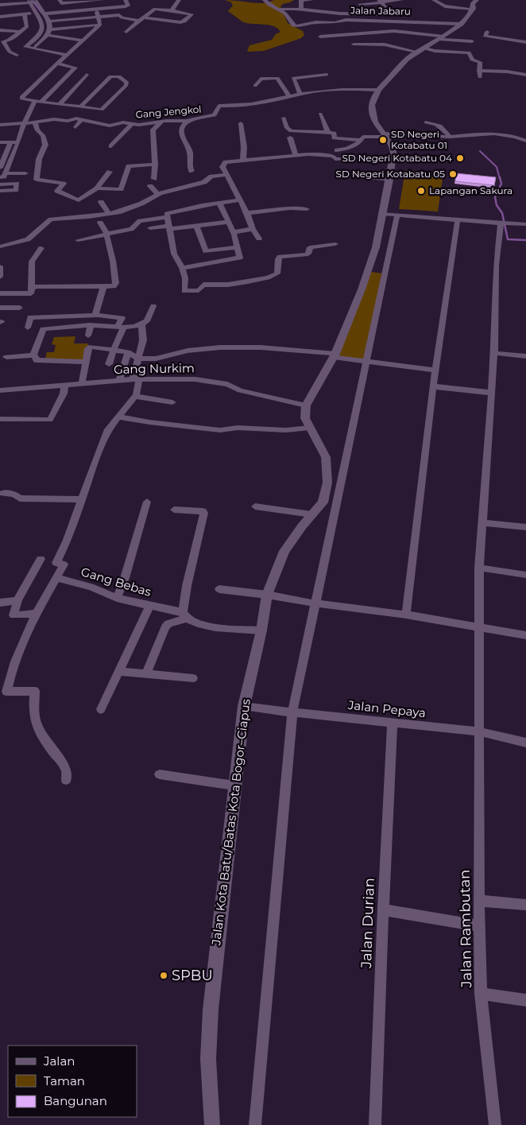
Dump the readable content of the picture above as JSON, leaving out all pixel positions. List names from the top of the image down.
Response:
{
  "streets": {
    "main road": ["Jalan Kota Batu/Batas Kota Bogor–Ciapus"],
    "street": [
      "Jalan Jabaru",
      "Gang Jengkol",
      "Gang Nurkim",
      "Gang Bebas",
      "Jalan Pepaya",
      "Jalan Durian",
      "Jalan Rambutan"
    ]
  },
  "crossings": [
    ["Gang Nurkim", "Jalan Kota Batu/Batas Kota Bogor–Ciapus"],
    ["Gang Bebas", "Jalan Kota Batu/Batas Kota Bogor–Ciapus"],
    ["Jalan Pepaya", "Jalan Kota Batu/Batas Kota Bogor–Ciapus"],
    ["Jalan Pepaya", "Jalan Durian"],
    ["Jalan Pepaya", "Jalan Rambutan"]
  ],
  "places": [
    "SD Negeri Kotabatu 01",
    "SD Negeri Kotabatu 04",
    "SD Negeri Kotabatu 05",
    "Lapangan Sakura",
    "SPBU"
  ],
  "legend": ["Jalan", "Taman", "Bangunan"]
}
